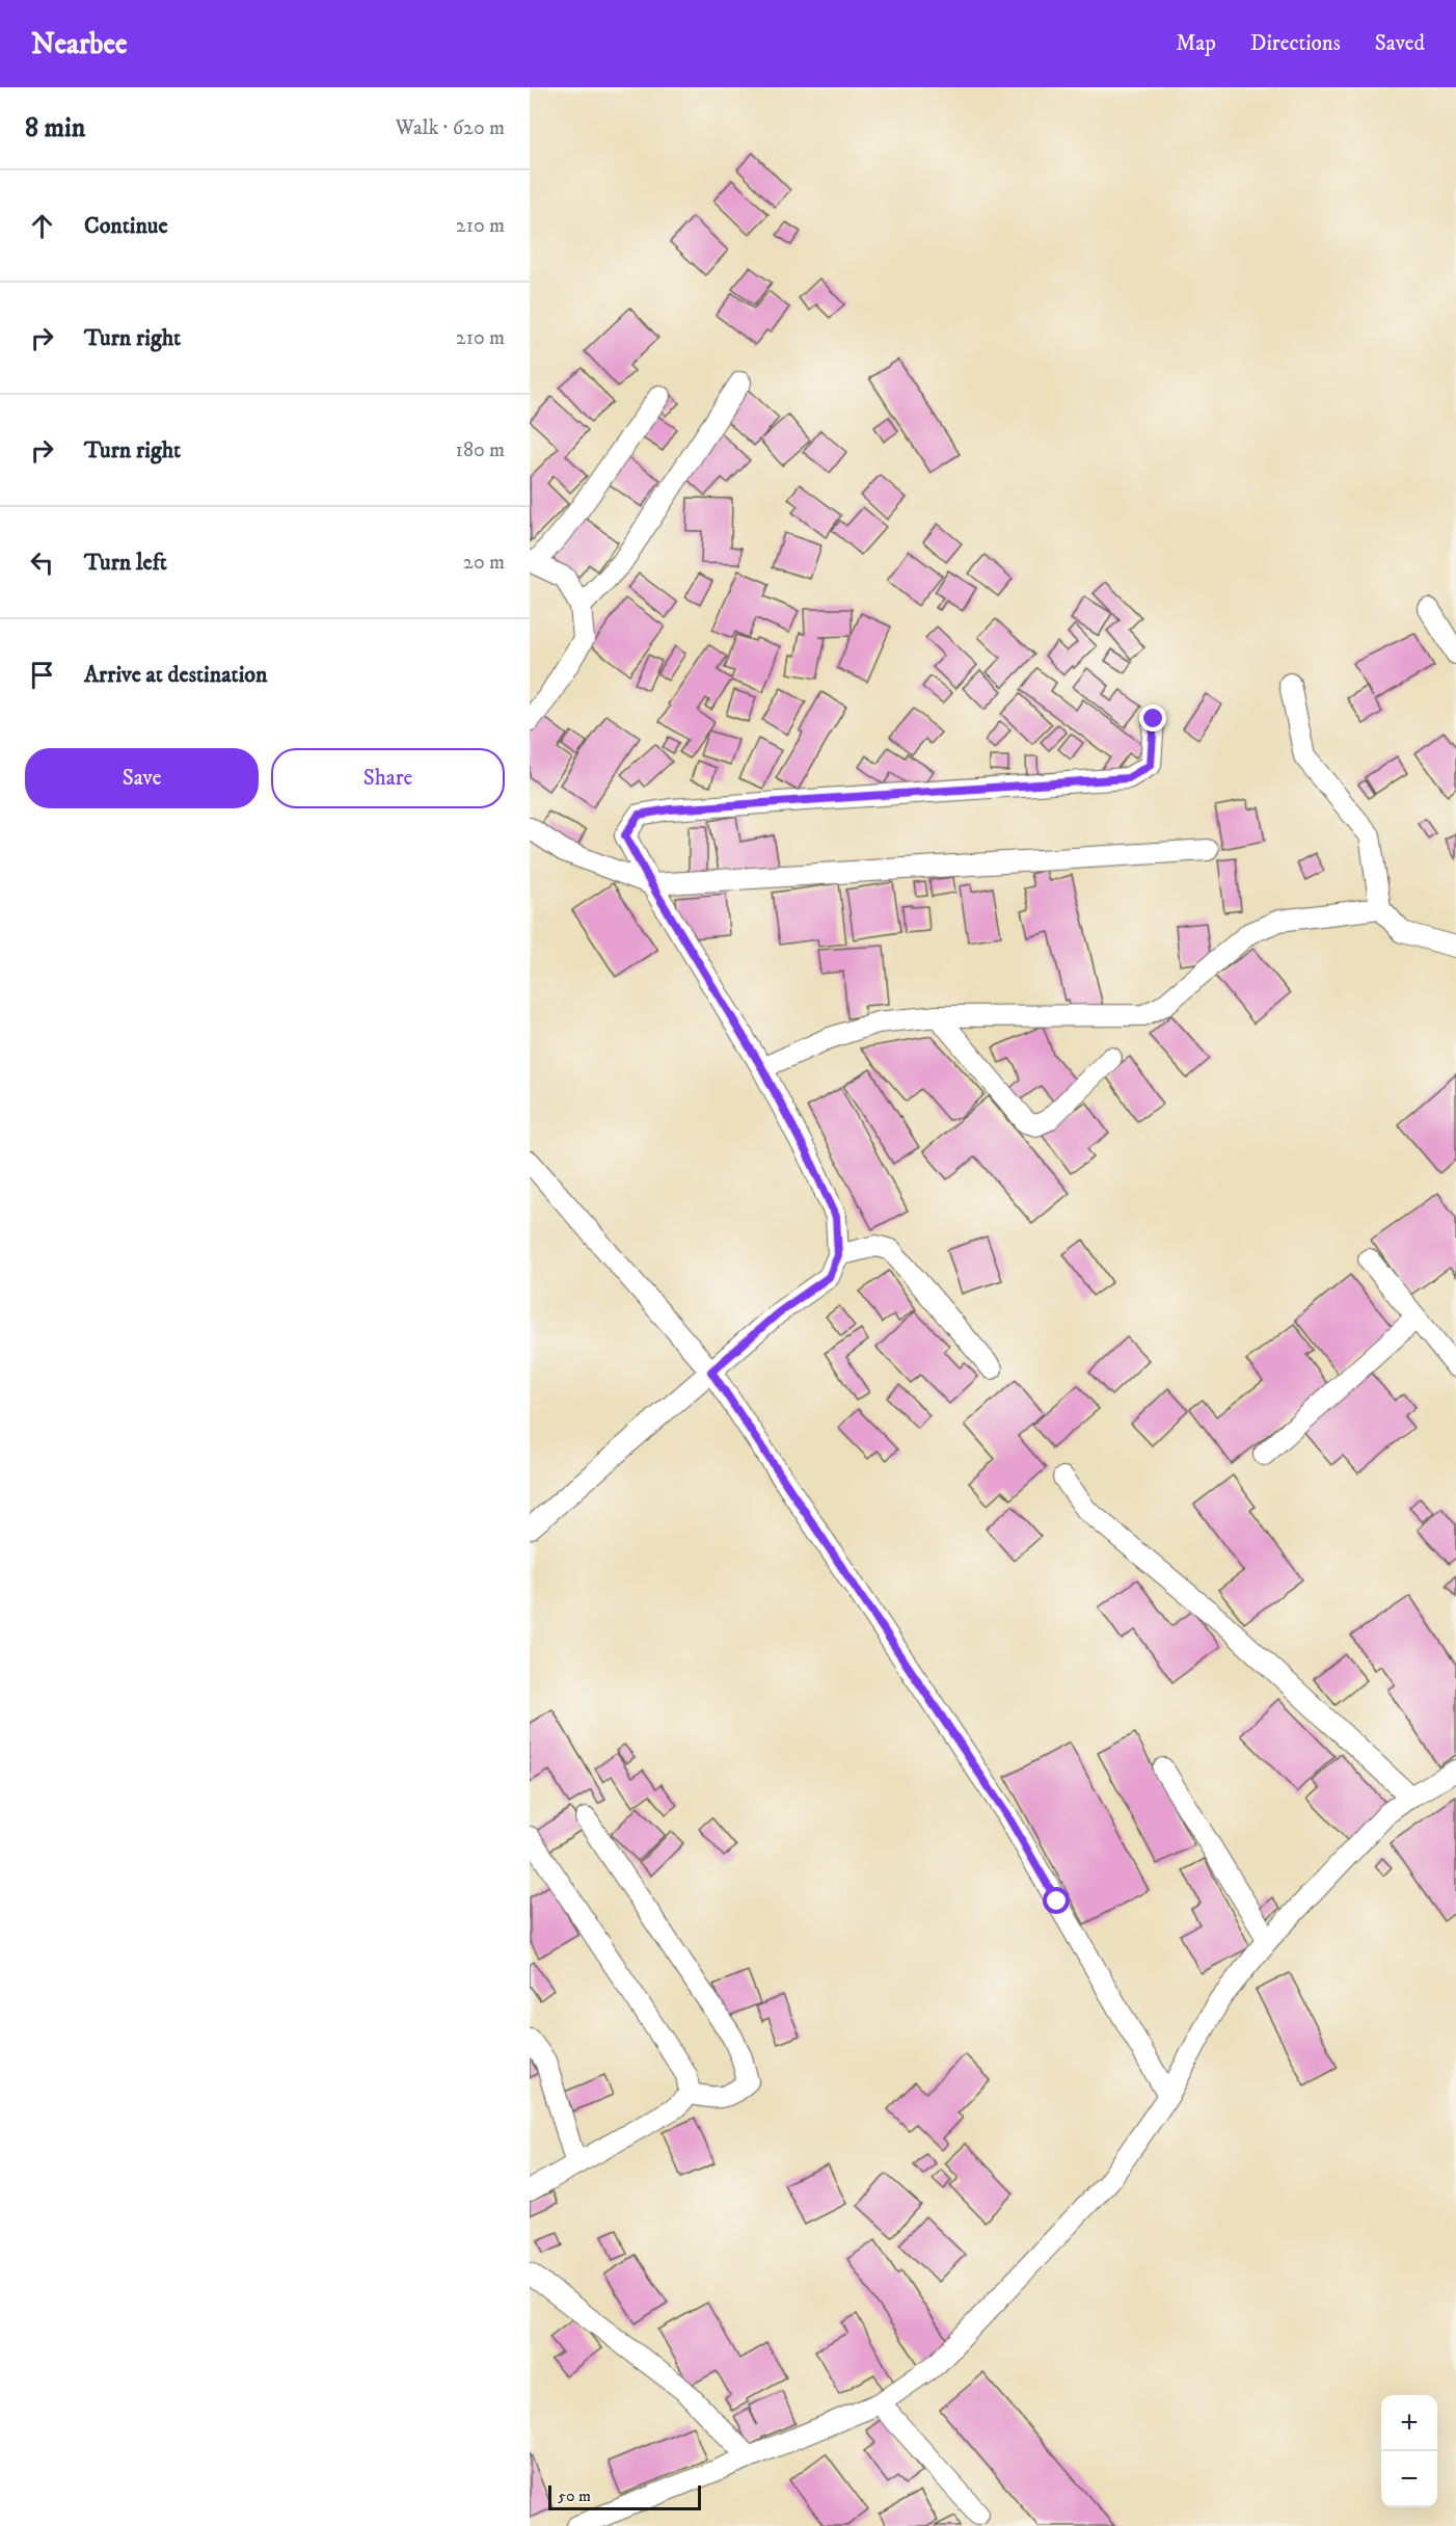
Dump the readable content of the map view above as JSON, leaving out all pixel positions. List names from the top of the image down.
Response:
{
  "scale_bar": "50 m",
  "page": {
    "header": "Nearbee",
    "nav": ["Map", "Directions", "Saved"],
    "heading": ["8 min", "Walk · 620 m"],
    "list": [
      ["Continue", "210 m"],
      ["Turn right", "210 m"],
      ["Turn right", "180 m"],
      ["Turn left", "20 m"],
      "Arrive at destination"
    ],
    "buttons": ["Save", "Share"],
    "map_buttons": ["+", "−"],
    "scale": "50 m"
  }
}
